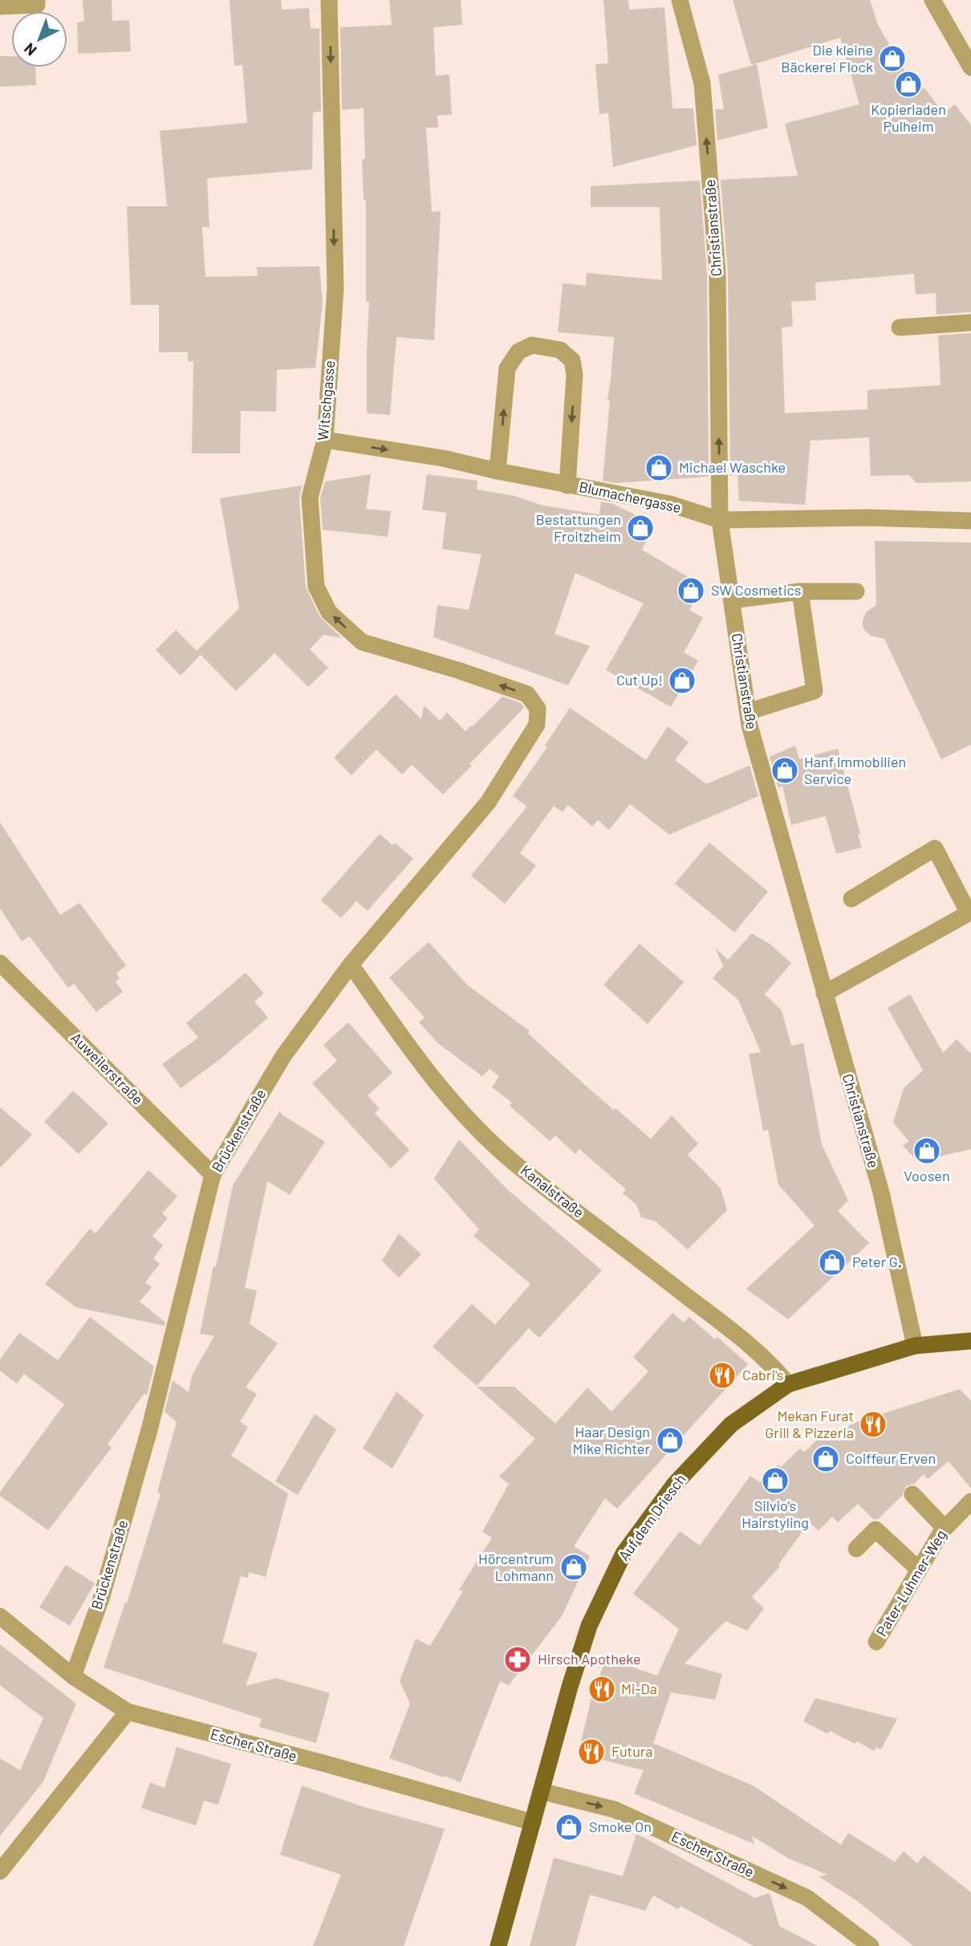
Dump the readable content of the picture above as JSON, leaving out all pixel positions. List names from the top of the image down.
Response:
{
  "streets": {
    "main road": ["Auf dem Driesch"],
    "street": [
      "Christianstraße",
      "Witschgasse",
      "Blumachergasse",
      "Auweilerstraße",
      "Brückenstraße",
      "Kanalstraße",
      "Pater-Luhmer-Weg",
      "Escher Straße"
    ]
  },
  "crossings": [
    ["Christianstraße", "Blumachergasse"],
    ["Christianstraße", "Auf dem Driesch"],
    ["Witschgasse", "Blumachergasse"],
    ["Witschgasse", "Brückenstraße"],
    ["Auweilerstraße", "Brückenstraße"],
    ["Brückenstraße", "Kanalstraße"],
    ["Brückenstraße", "Escher Straße"],
    ["Kanalstraße", "Auf dem Driesch"],
    ["Auf dem Driesch", "Escher Straße"]
  ],
  "one_way": ["Christianstraße", "Escher Straße"],
  "places": {
    "shop": [
      "Die kleine Bäckerei Flock",
      "Kopierladen Pulheim",
      "Michael Waschke",
      "Bestattungen Froitzheim",
      "SW Cosmetics",
      "Cut Up!",
      "Hanf Immobilien Service",
      "Voosen",
      "Peter G.",
      "Haar Design Mike Richter",
      "Coiffeur Erven",
      "Silvio's Hairstyling",
      "Hörcentrum Lohmann",
      "Smoke On"
    ],
    "restaurant": [
      "Cabri's",
      "Mekan Furat Grill & Pizzeria",
      "Mi-Da",
      "Futura"
    ],
    "pharmacy": ["Hirsch Apotheke"]
  },
  "north": "bottom left"
}
